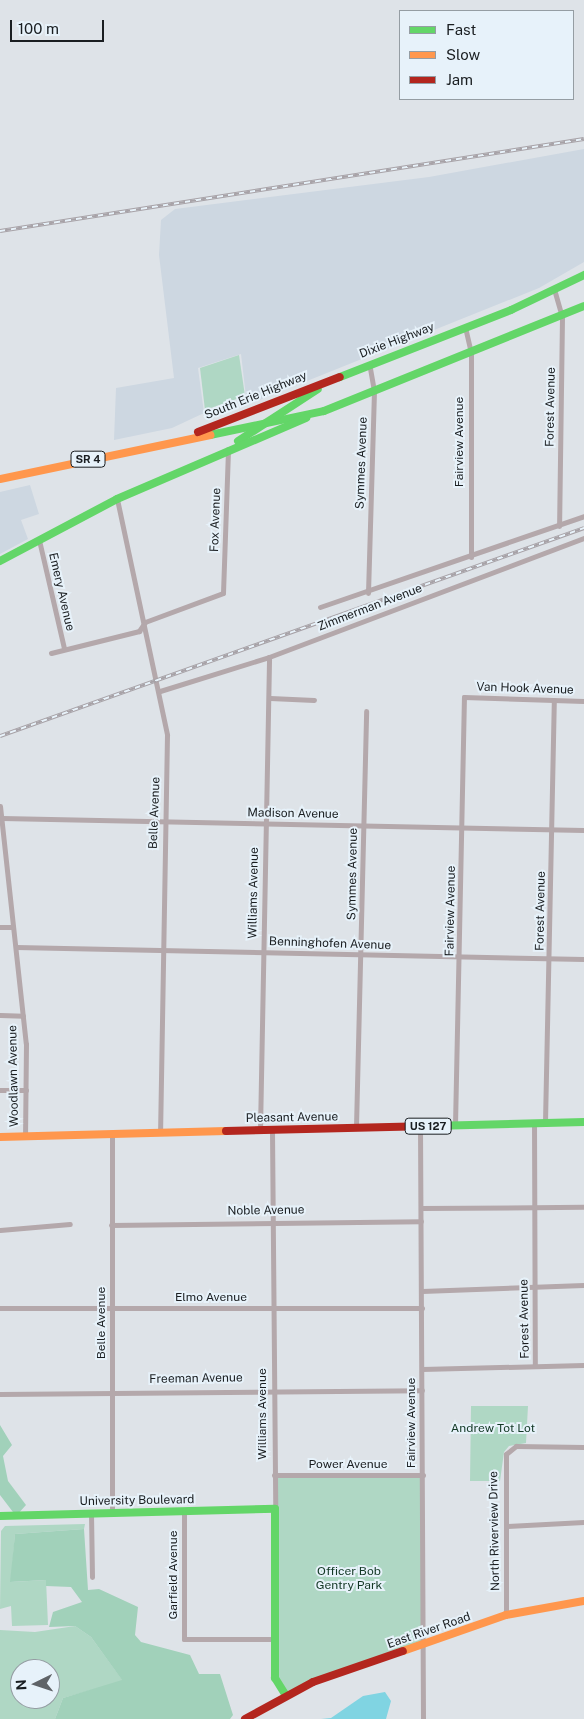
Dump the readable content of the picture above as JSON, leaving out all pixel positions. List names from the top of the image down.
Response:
{
  "streets": {
    "main road": [
      "Dixie Highway",
      "South Erie Highway",
      "SR 4",
      "Williams Avenue",
      "Pleasant Avenue",
      "US 127",
      "University Boulevard",
      "East River Road"
    ],
    "street": [
      "Forest Avenue",
      "Fairview Avenue",
      "Symmes Avenue",
      "Fox Avenue",
      "Emery Avenue",
      "Zimmerman Avenue",
      "Van Hook Avenue",
      "Belle Avenue",
      "Madison Avenue",
      "Benninghofen Avenue",
      "Woodlawn Avenue",
      "Noble Avenue",
      "Elmo Avenue",
      "Freeman Avenue",
      "Power Avenue",
      "North Riverview Drive",
      "Garfield Avenue"
    ]
  },
  "crossings": [
    ["Dixie Highway", "South Erie Highway"],
    ["Dixie Highway", "Forest Avenue"],
    ["Dixie Highway", "Fairview Avenue"],
    ["Dixie Highway", "Symmes Avenue"],
    ["Dixie Highway", "Fox Avenue"],
    ["Dixie Highway", "Emery Avenue"],
    ["Dixie Highway", "Belle Avenue"],
    ["Forest Avenue", "Zimmerman Avenue"],
    ["Forest Avenue", "Van Hook Avenue"],
    ["Forest Avenue", "Madison Avenue"],
    ["Forest Avenue", "Benninghofen Avenue"],
    ["Forest Avenue", "Pleasant Avenue"],
    ["Fairview Avenue", "Zimmerman Avenue"],
    ["Fairview Avenue", "Van Hook Avenue"],
    ["Fairview Avenue", "Madison Avenue"],
    ["Fairview Avenue", "Benninghofen Avenue"],
    ["Fairview Avenue", "Pleasant Avenue"],
    ["Fairview Avenue", "Noble Avenue"],
    ["Fairview Avenue", "Elmo Avenue"],
    ["Fairview Avenue", "Freeman Avenue"],
    ["Fairview Avenue", "Power Avenue"],
    ["Fairview Avenue", "East River Road"],
    ["Symmes Avenue", "Zimmerman Avenue"],
    ["Symmes Avenue", "Madison Avenue"],
    ["Symmes Avenue", "Benninghofen Avenue"],
    ["Symmes Avenue", "Pleasant Avenue"],
    ["Fox Avenue", "Belle Avenue"],
    ["Zimmerman Avenue", "Belle Avenue"],
    ["Zimmerman Avenue", "Williams Avenue"],
    ["Belle Avenue", "Madison Avenue"],
    ["Belle Avenue", "Benninghofen Avenue"],
    ["Belle Avenue", "Pleasant Avenue"],
    ["Belle Avenue", "Noble Avenue"],
    ["Belle Avenue", "Elmo Avenue"],
    ["Belle Avenue", "Freeman Avenue"],
    ["Belle Avenue", "University Boulevard"],
    ["Madison Avenue", "Williams Avenue"],
    ["Madison Avenue", "Woodlawn Avenue"],
    ["Williams Avenue", "Benninghofen Avenue"],
    ["Williams Avenue", "Pleasant Avenue"],
    ["Williams Avenue", "Noble Avenue"],
    ["Williams Avenue", "Elmo Avenue"],
    ["Williams Avenue", "Freeman Avenue"],
    ["Williams Avenue", "Power Avenue"],
    ["Williams Avenue", "University Boulevard"],
    ["Williams Avenue", "Garfield Avenue"],
    ["Williams Avenue", "East River Road"],
    ["Benninghofen Avenue", "Woodlawn Avenue"],
    ["Woodlawn Avenue", "Pleasant Avenue"],
    ["University Boulevard", "Garfield Avenue"],
    ["North Riverview Drive", "East River Road"]
  ],
  "parks": ["Andrew Tot Lot", "Officer Bob Gentry Park"],
  "legend": ["Fast", "Slow", "Jam"],
  "scale_bar": "100 m",
  "north": "left"
}
